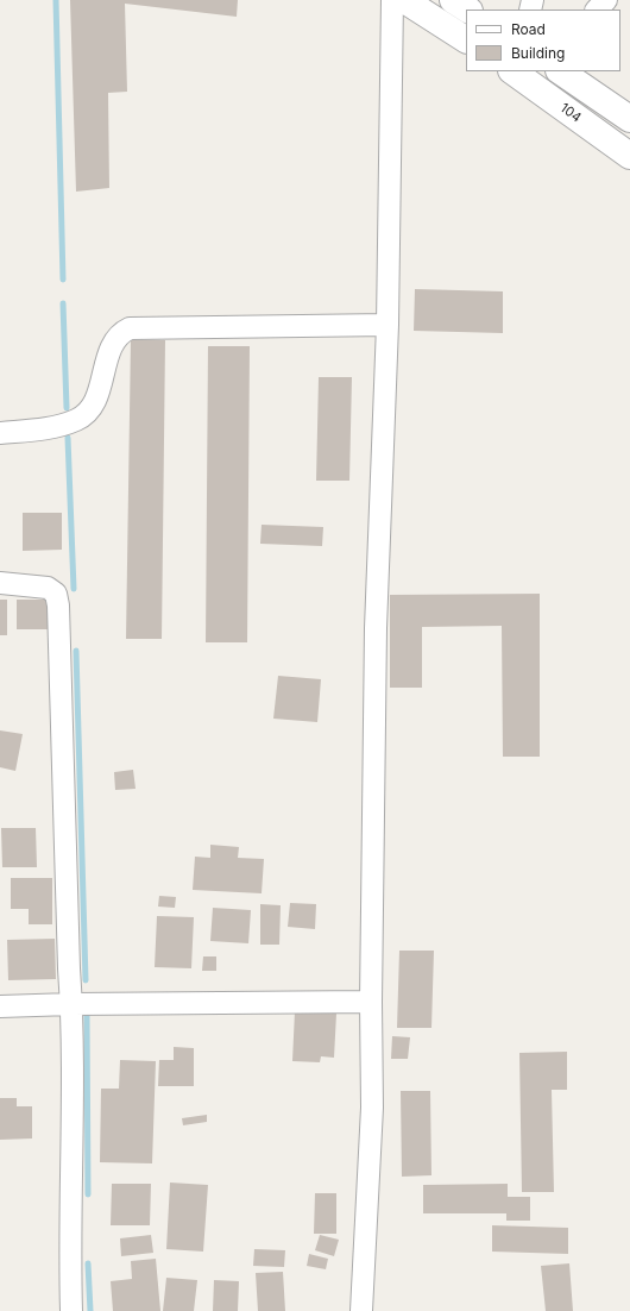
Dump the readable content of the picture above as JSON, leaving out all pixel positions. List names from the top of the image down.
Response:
{
  "streets": {
    "street": ["104"]
  },
  "legend": ["Road", "Building"]
}
